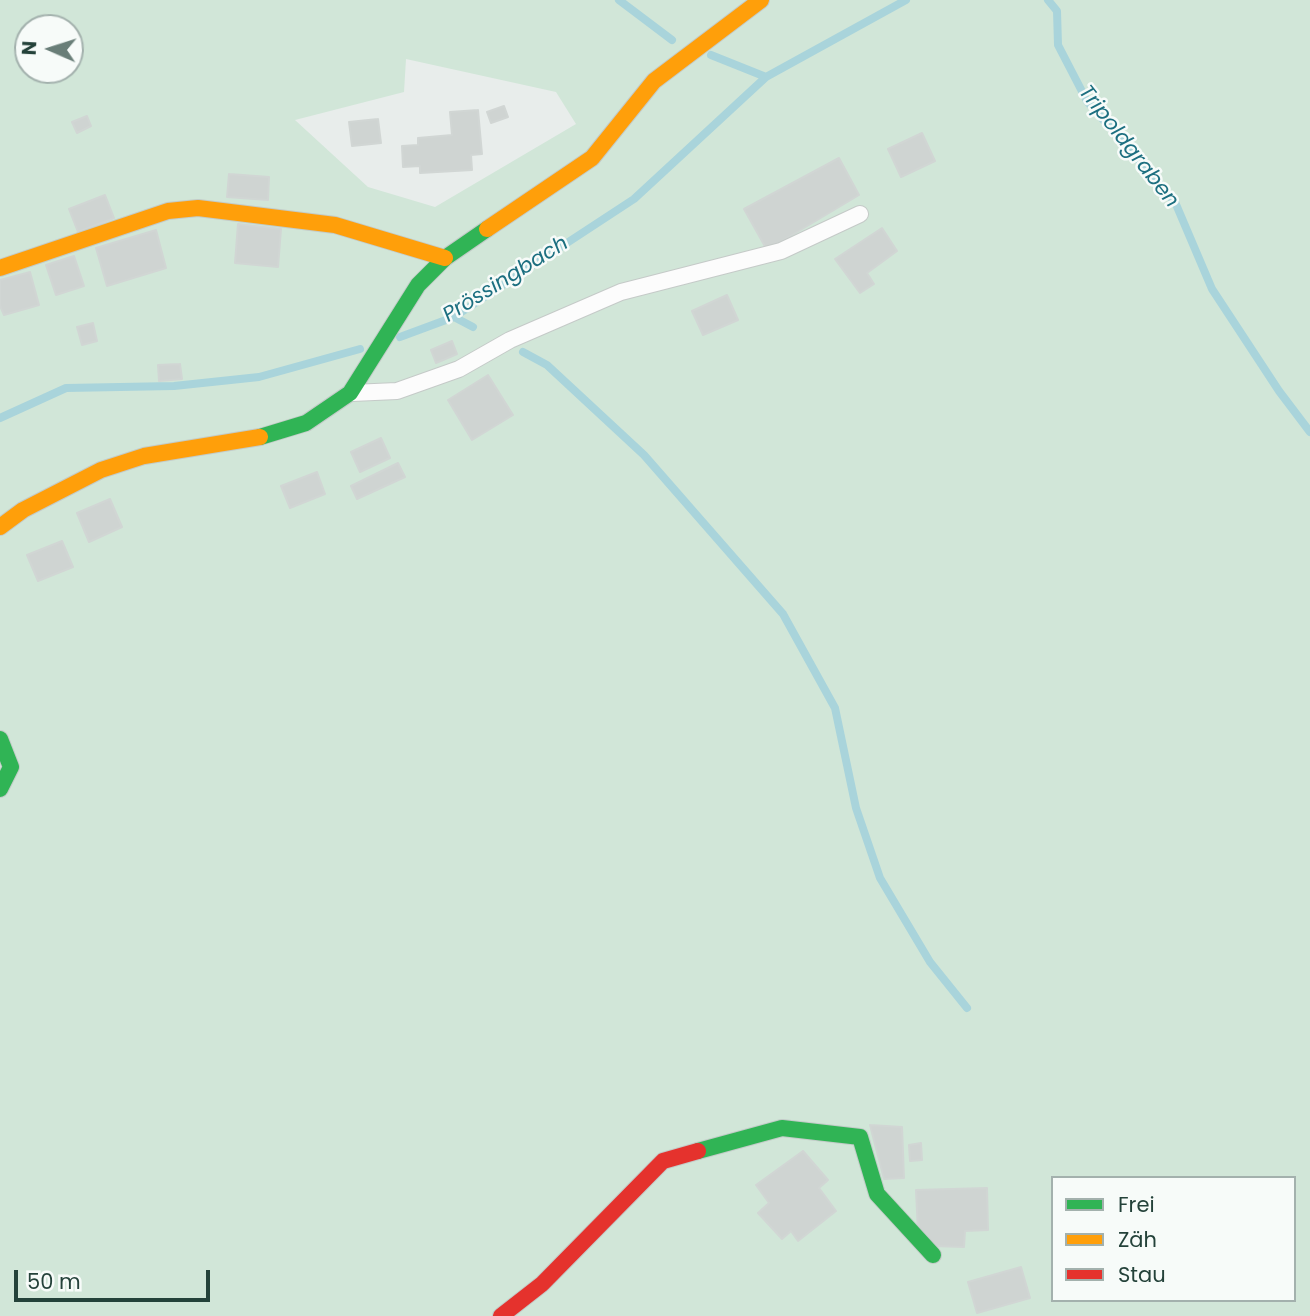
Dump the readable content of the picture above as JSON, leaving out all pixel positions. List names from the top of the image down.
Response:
{
  "water": ["Tripoldgraben", "Prössingbach"],
  "legend": ["Frei", "Zäh", "Stau"],
  "scale_bar": "50 m",
  "north": "left"
}
